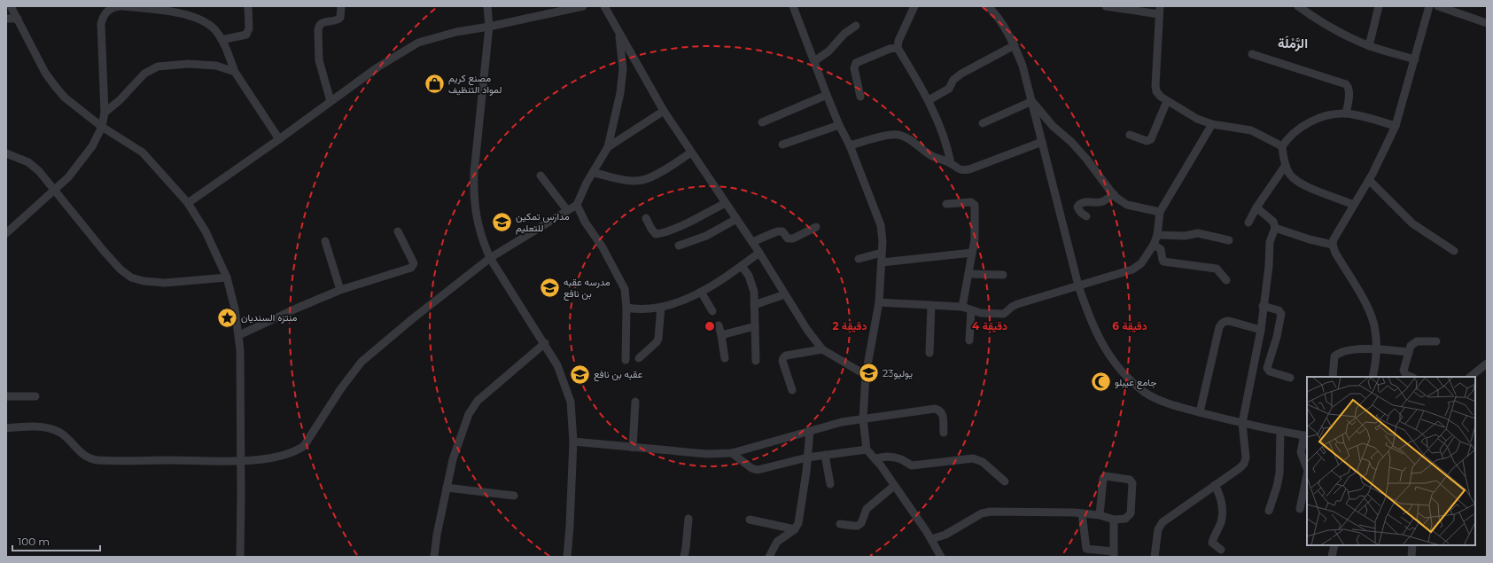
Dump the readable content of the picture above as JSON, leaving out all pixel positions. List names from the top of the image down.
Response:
{
  "districts": ["الرَّمْلَة"],
  "places": {
    "shop": ["مصنع كريم لمواد التنظيف"],
    "school or university": [
      "مدارس تمكين للتعليم",
      "مدرسه عقبه بن نافع",
      "23يوليو",
      "عقبه بن نافع"
    ],
    "place": ["منتزه السنديان"],
    "mosque": ["جامع عيبلو"]
  },
  "scale_bar": "100 m",
  "rings": ["2 دقيقة", "4 دقيقة", "6 دقيقة"]
}
